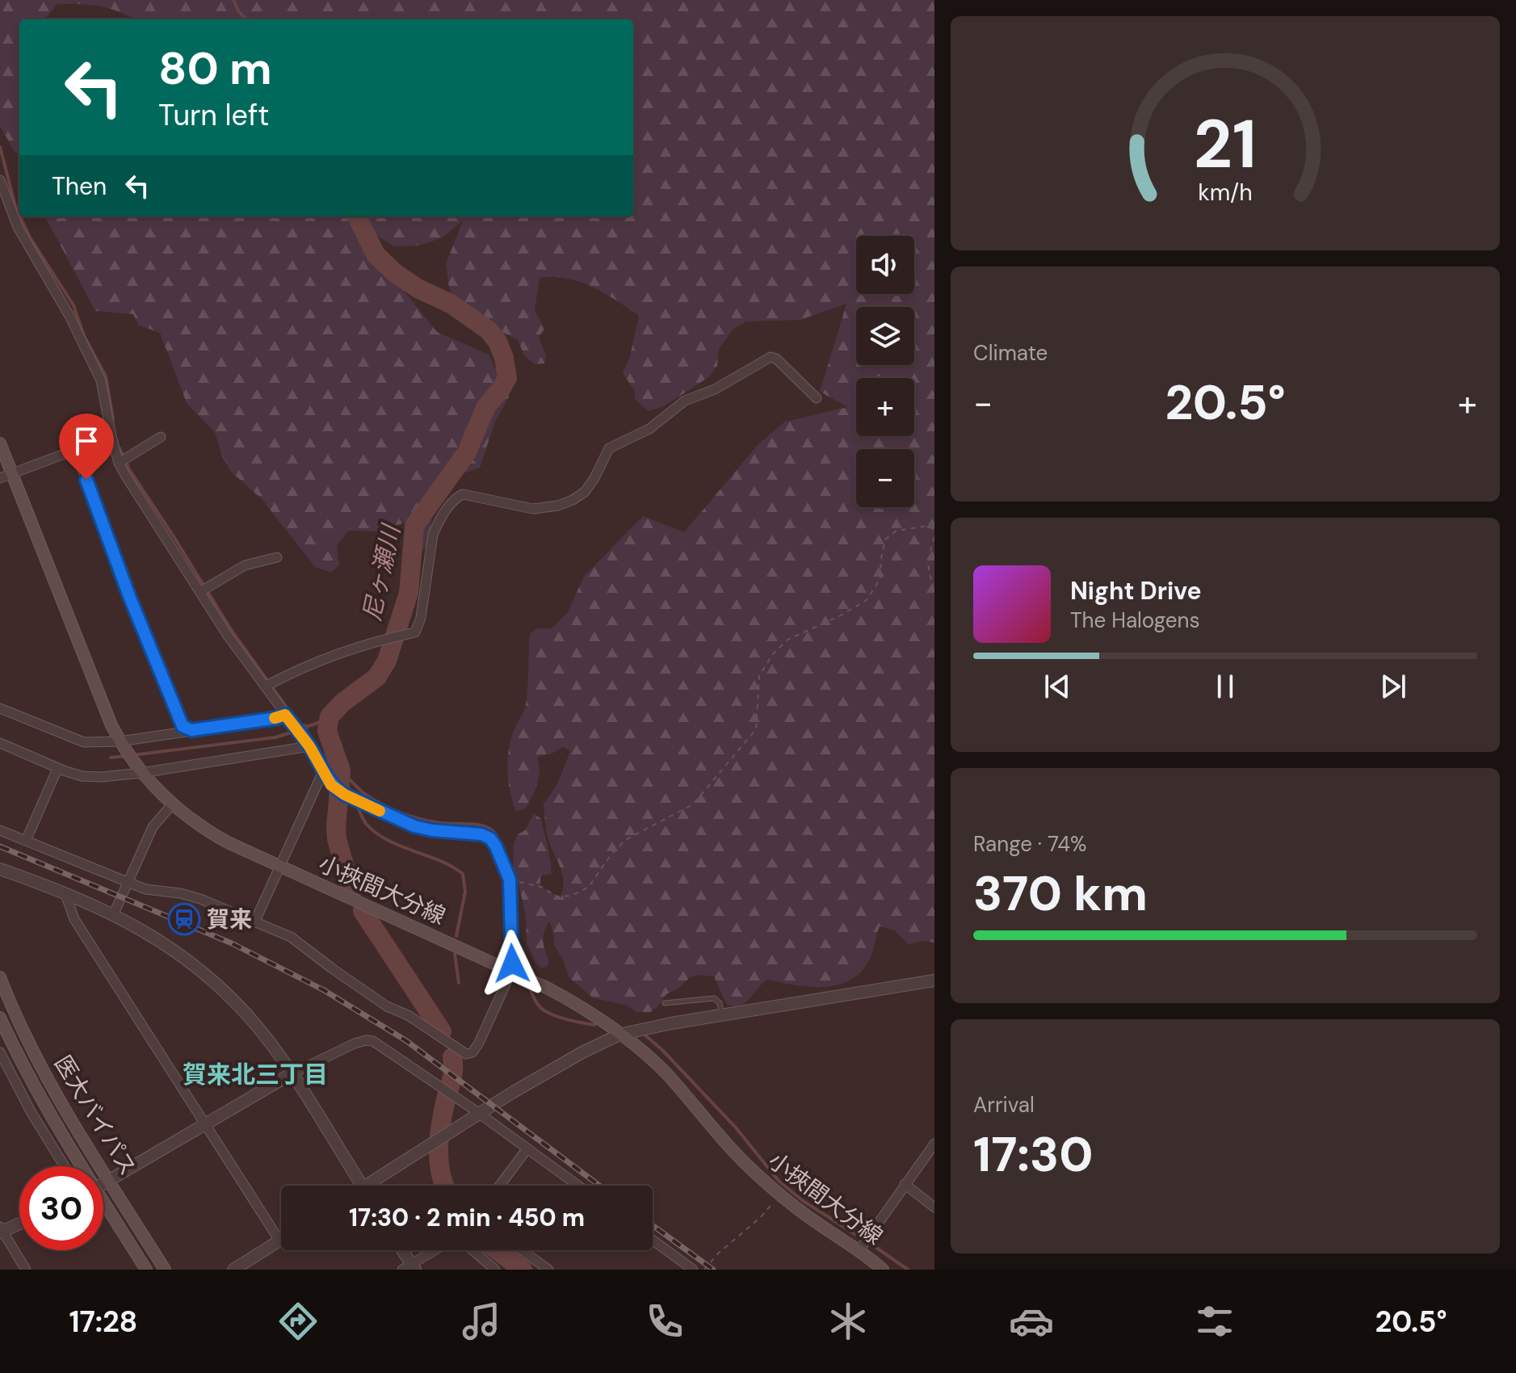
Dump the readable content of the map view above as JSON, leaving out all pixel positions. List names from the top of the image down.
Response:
{
  "streets": {
    "main road": ["小挾間大分線", "医大バイパス"]
  },
  "districts": ["賀来北三丁目"],
  "water": ["尼ヶ瀬川"],
  "places": {
    "station": ["賀来"]
  },
  "page": {
    "turn": ["80 m", "Turn left"],
    "then": "Then",
    "map_buttons": ["+", "−"],
    "tile": [
      "Climate",
      ["Range · 74%", "370 km"],
      ["Arrival", "17:30"]
    ],
    "heat": ["−", "20.5°", "+"],
    "song": ["Night Drive", "The Halogens"],
    "limit": "30",
    "trip": "17:30 · 2 min · 450 m",
    "tabs": ["17:28", "20.5°"],
    "gauge": ["21", "km/h"]
  }
}
